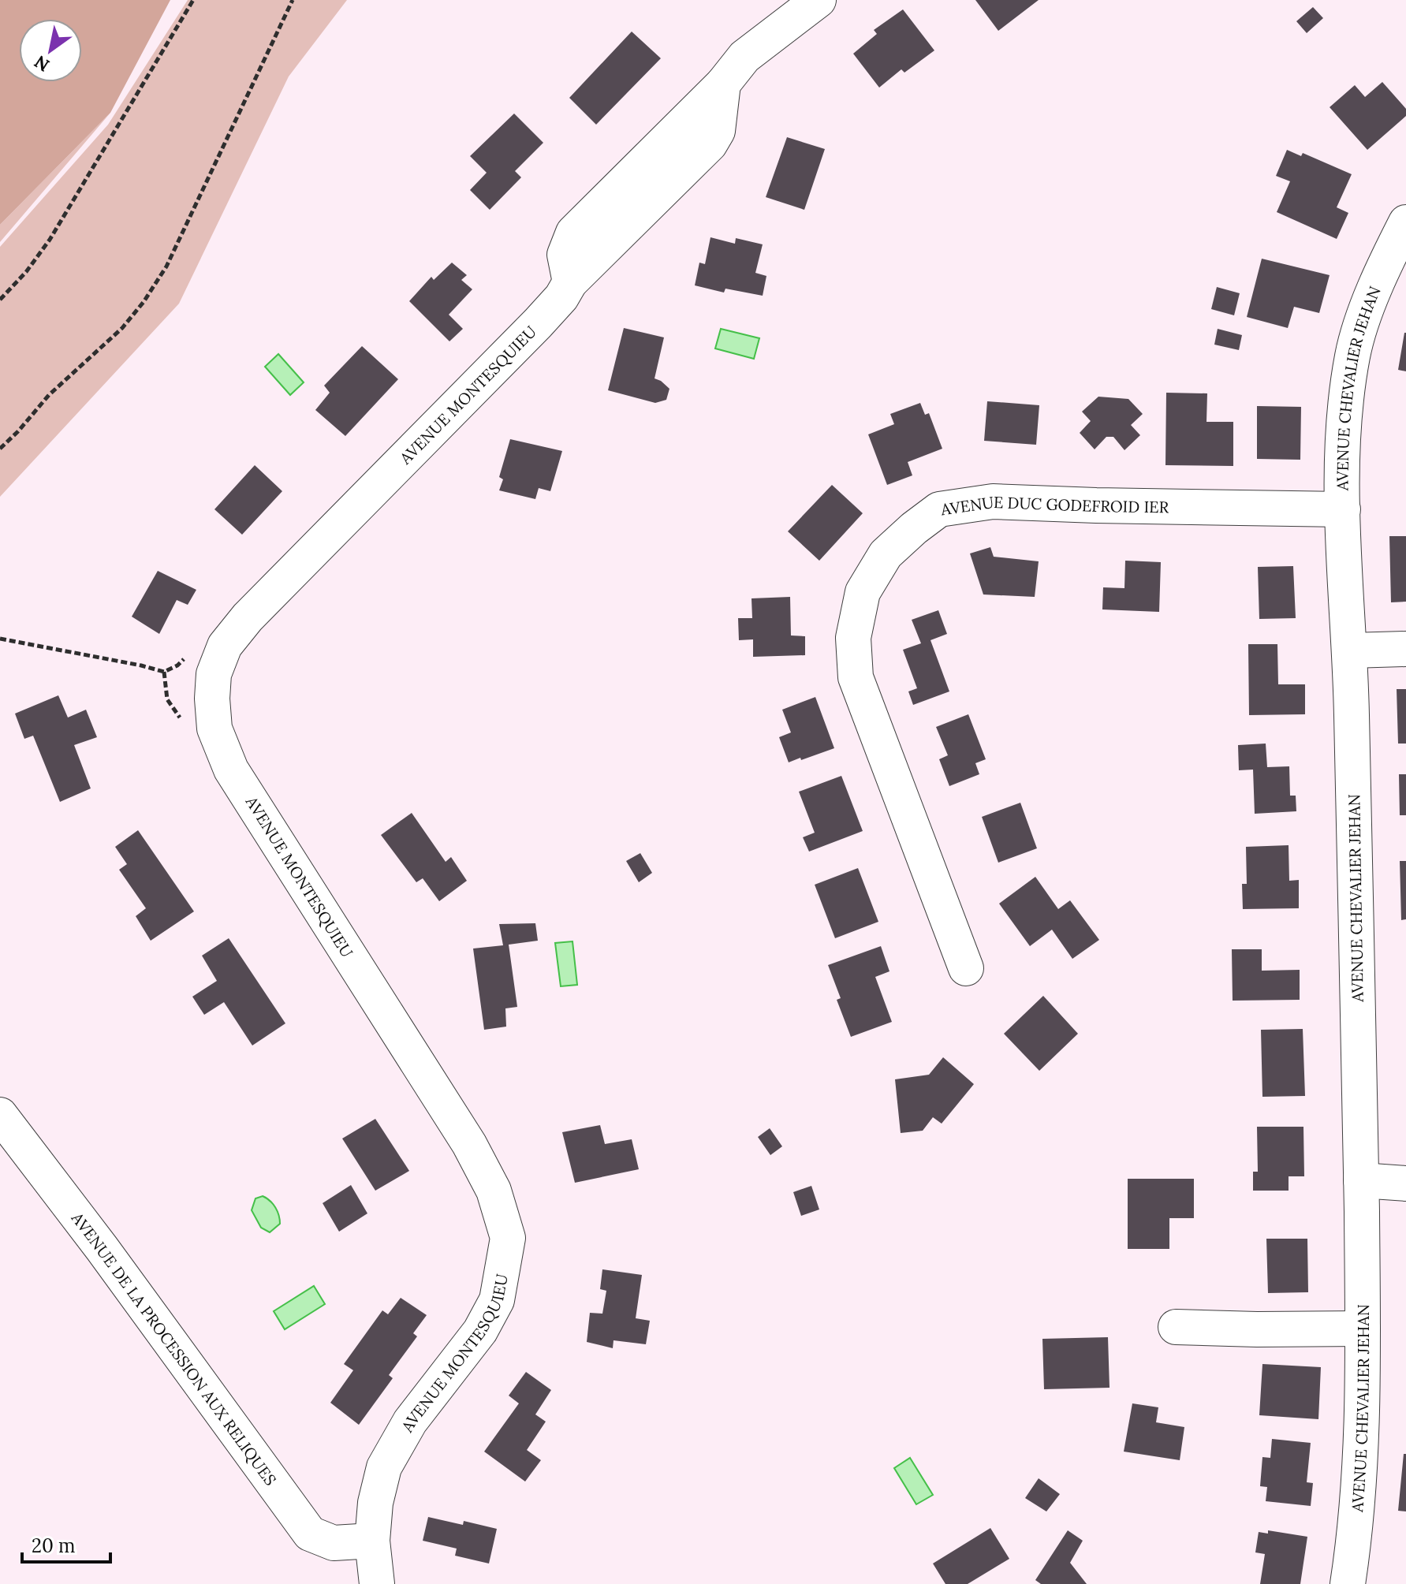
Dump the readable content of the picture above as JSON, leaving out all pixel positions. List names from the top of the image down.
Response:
{
  "streets": {
    "street": [
      "AVENUE CHEVALIER JEHAN",
      "AVENUE MONTESQUIEU",
      "AVENUE DUC GODEFROID IER",
      "AVENUE DE LA PROCESSION AUX RELIQUES"
    ]
  },
  "crossings": [
    ["AVENUE CHEVALIER JEHAN", "AVENUE DUC GODEFROID IER"],
    ["AVENUE MONTESQUIEU", "AVENUE DE LA PROCESSION AUX RELIQUES"]
  ],
  "scale_bar": "20 m",
  "north": "bottom left"
}
